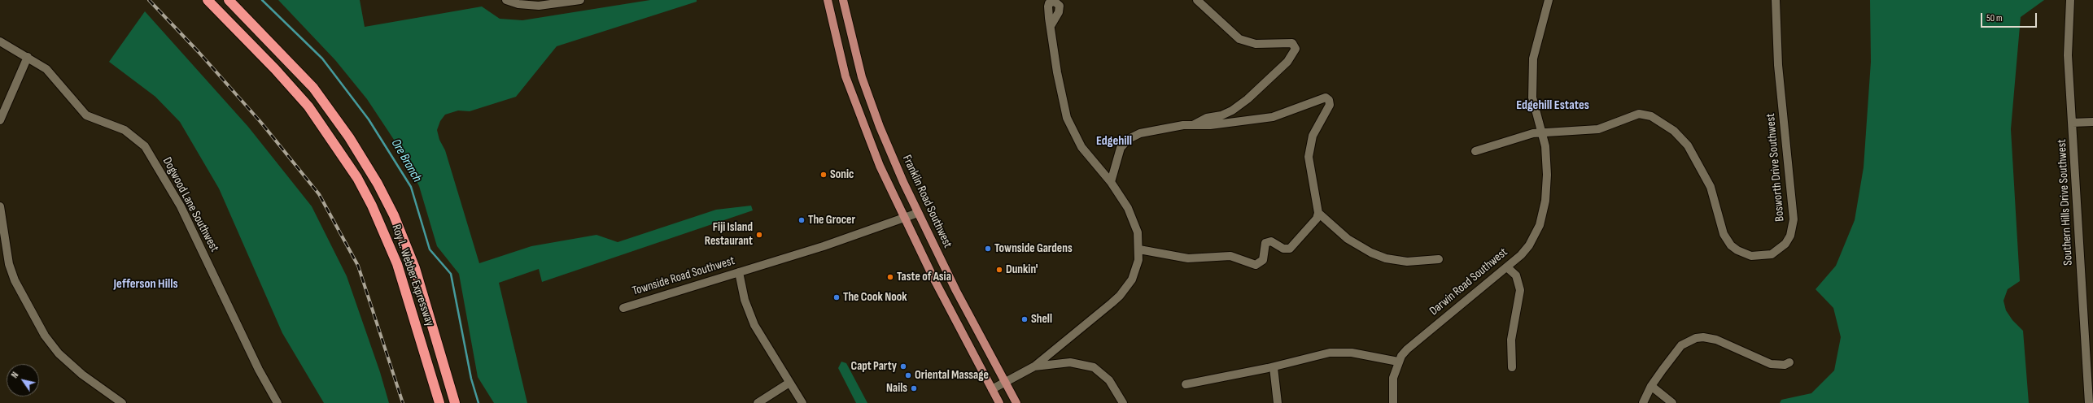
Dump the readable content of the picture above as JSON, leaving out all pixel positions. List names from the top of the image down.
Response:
{
  "streets": {
    "highway": ["Roy L. Webber Expressway"],
    "main road": ["Franklin Road Southwest"],
    "street": [
      "Bosworth Drive Southwest",
      "Southern Hills Drive Southwest",
      "Dogwood Lane Southwest",
      "Townside Road Southwest",
      "Darwin Road Southwest"
    ]
  },
  "crossings": [
    ["Bosworth Drive Southwest", "Darwin Road Southwest"],
    ["Franklin Road Southwest", "Townside Road Southwest"]
  ],
  "districts": ["Edgehill Estates", "Edgehill", "Jefferson Hills"],
  "water": ["Ore Branch"],
  "places": [
    "Sonic",
    "The Grocer",
    "Fiji Island Restaurant",
    "Townside Gardens",
    "Dunkin'",
    "Taste of Asia",
    "The Cook Nook",
    "Shell",
    "Capt Party",
    "Oriental Massage",
    "Nails"
  ],
  "scale_bar": "50 m",
  "north": "top left"
}
